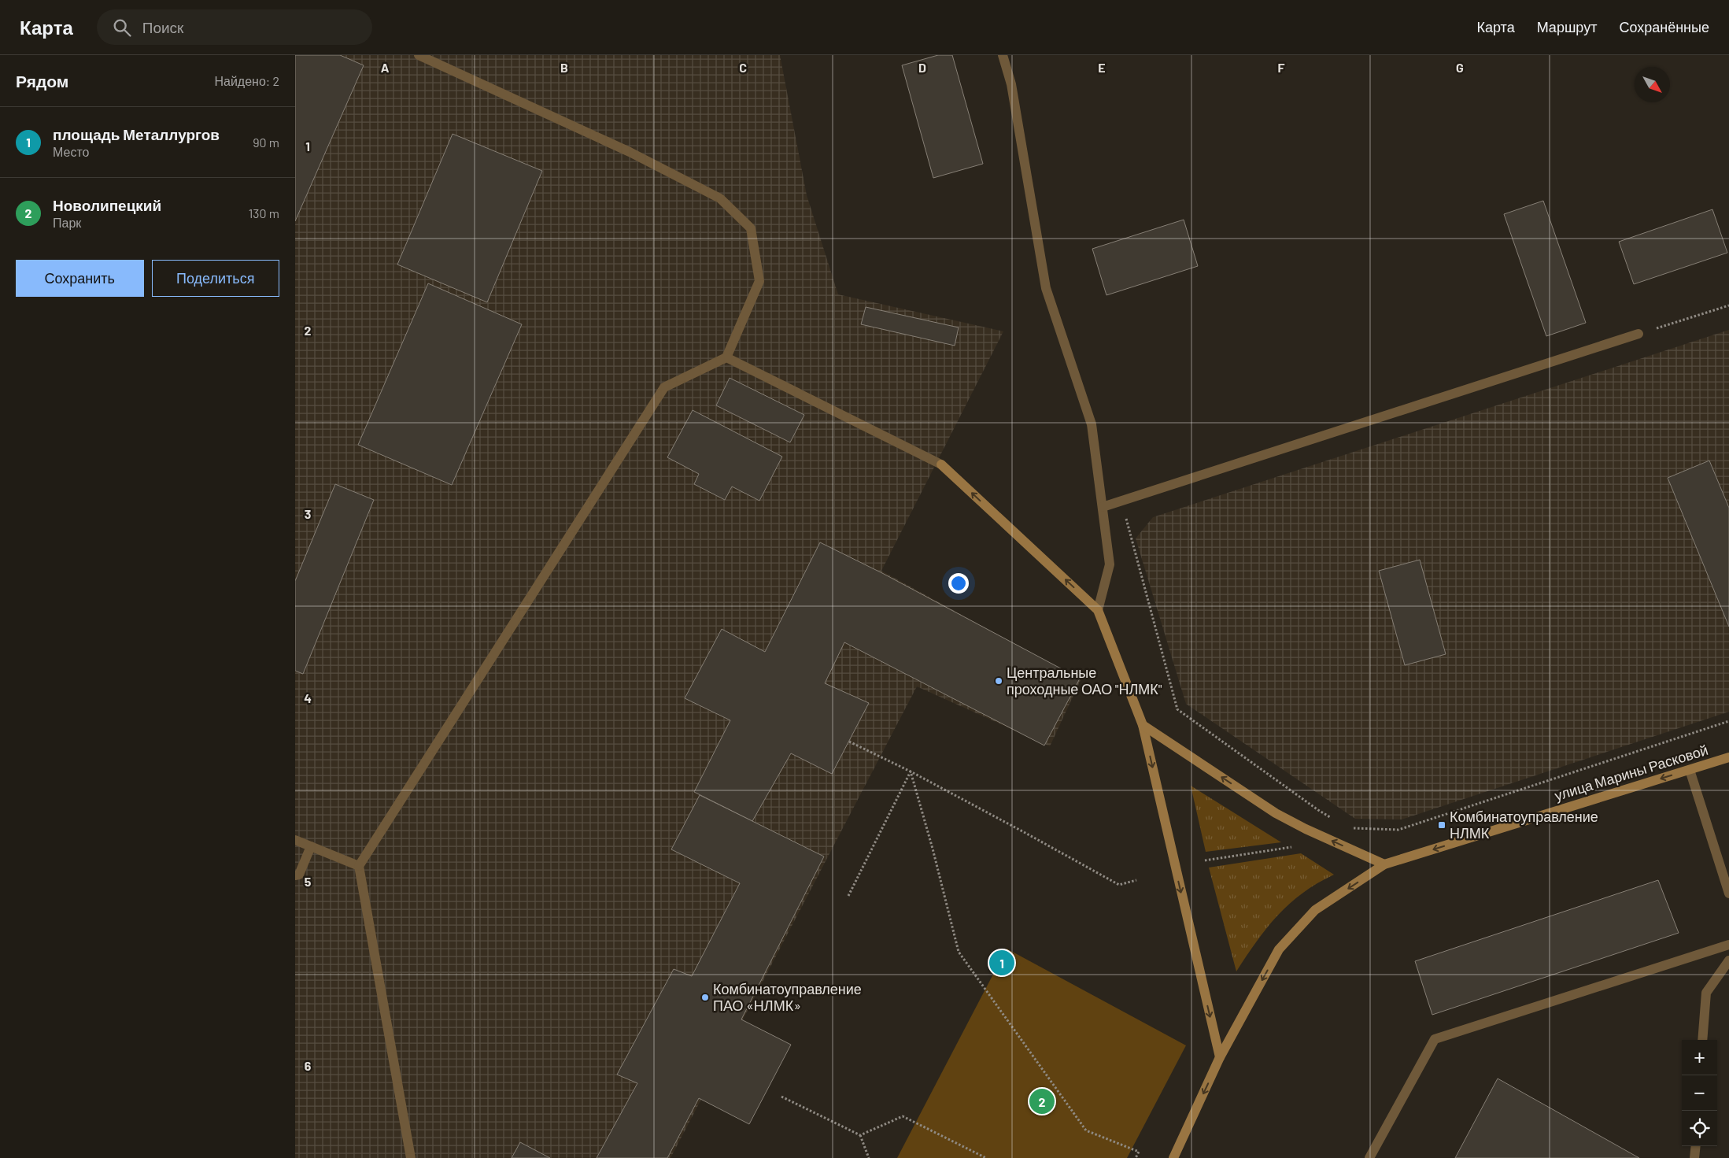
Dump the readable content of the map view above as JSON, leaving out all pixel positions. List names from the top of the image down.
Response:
{
  "streets": {
    "street": ["улица Марины Расковой"]
  },
  "one_way": ["улица Марины Расковой"],
  "places": {
    "other": ["Центральные проходные ОАО \"НЛМК\"", "Комбинатоуправление ПАО «НЛМК»"],
    "transit": ["Комбинатоуправление НЛМК"]
  },
  "north": "bottom right",
  "page": {
    "header": "Карта",
    "search": "Поиск",
    "nav": ["Карта", "Маршрут", "Сохранённые"],
    "heading": ["Рядом", "Найдено: 2"],
    "list": [
      {
        "mark": "1",
        "name": "площадь Металлургов",
        "note": "Место",
        "value": "90 m"
      },
      {
        "mark": "2",
        "name": "Новолипецкий",
        "note": "Парк",
        "value": "130 m"
      }
    ],
    "buttons": ["Сохранить", "Поделиться"],
    "pins": ["1", "2"],
    "map_buttons": ["+", "−"]
  },
  "grid": {
    "columns": [
      "A",
      "B",
      "C",
      "D",
      "E",
      "F",
      "G"
    ],
    "rows": [
      "1",
      "2",
      "3",
      "4",
      "5",
      "6"
    ]
  }
}
